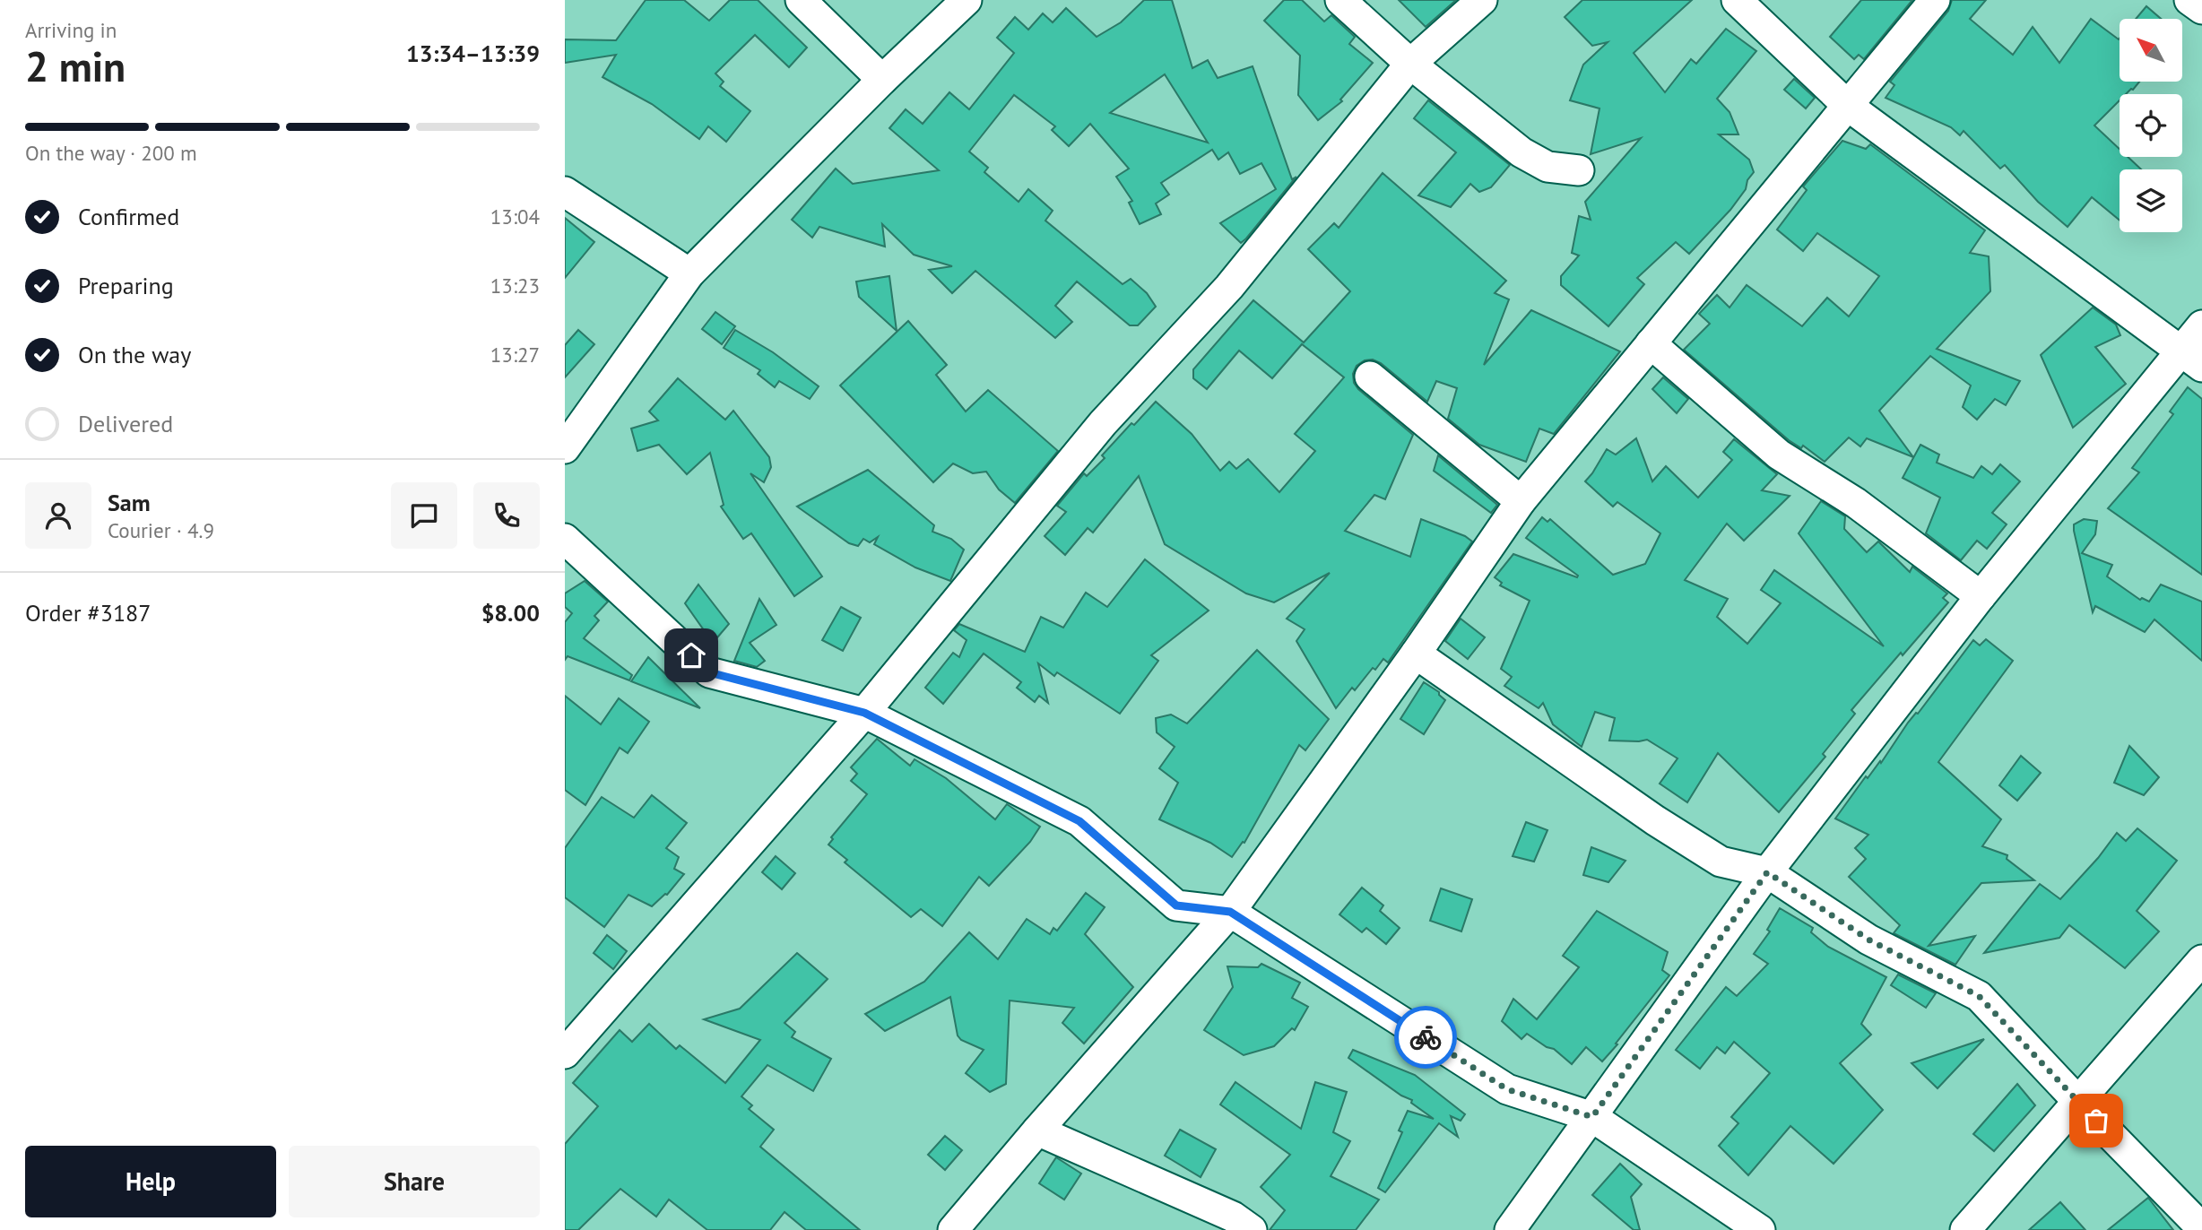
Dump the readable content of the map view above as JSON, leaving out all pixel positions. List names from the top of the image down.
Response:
{
  "north": "top left",
  "page": {
    "heading": ["2 min", "Arriving in", "13:34–13:39"],
    "panel": [
      "Sam",
      "Courier · 4.9",
      "Order #3187",
      "$8.00"
    ],
    "bar": "On the way · 200 m",
    "list": [
      ["Confirmed", "13:04"],
      ["Preparing", "13:23"],
      ["On the way", "13:27"],
      "Delivered"
    ],
    "buttons": ["Help", "Share"]
  }
}
